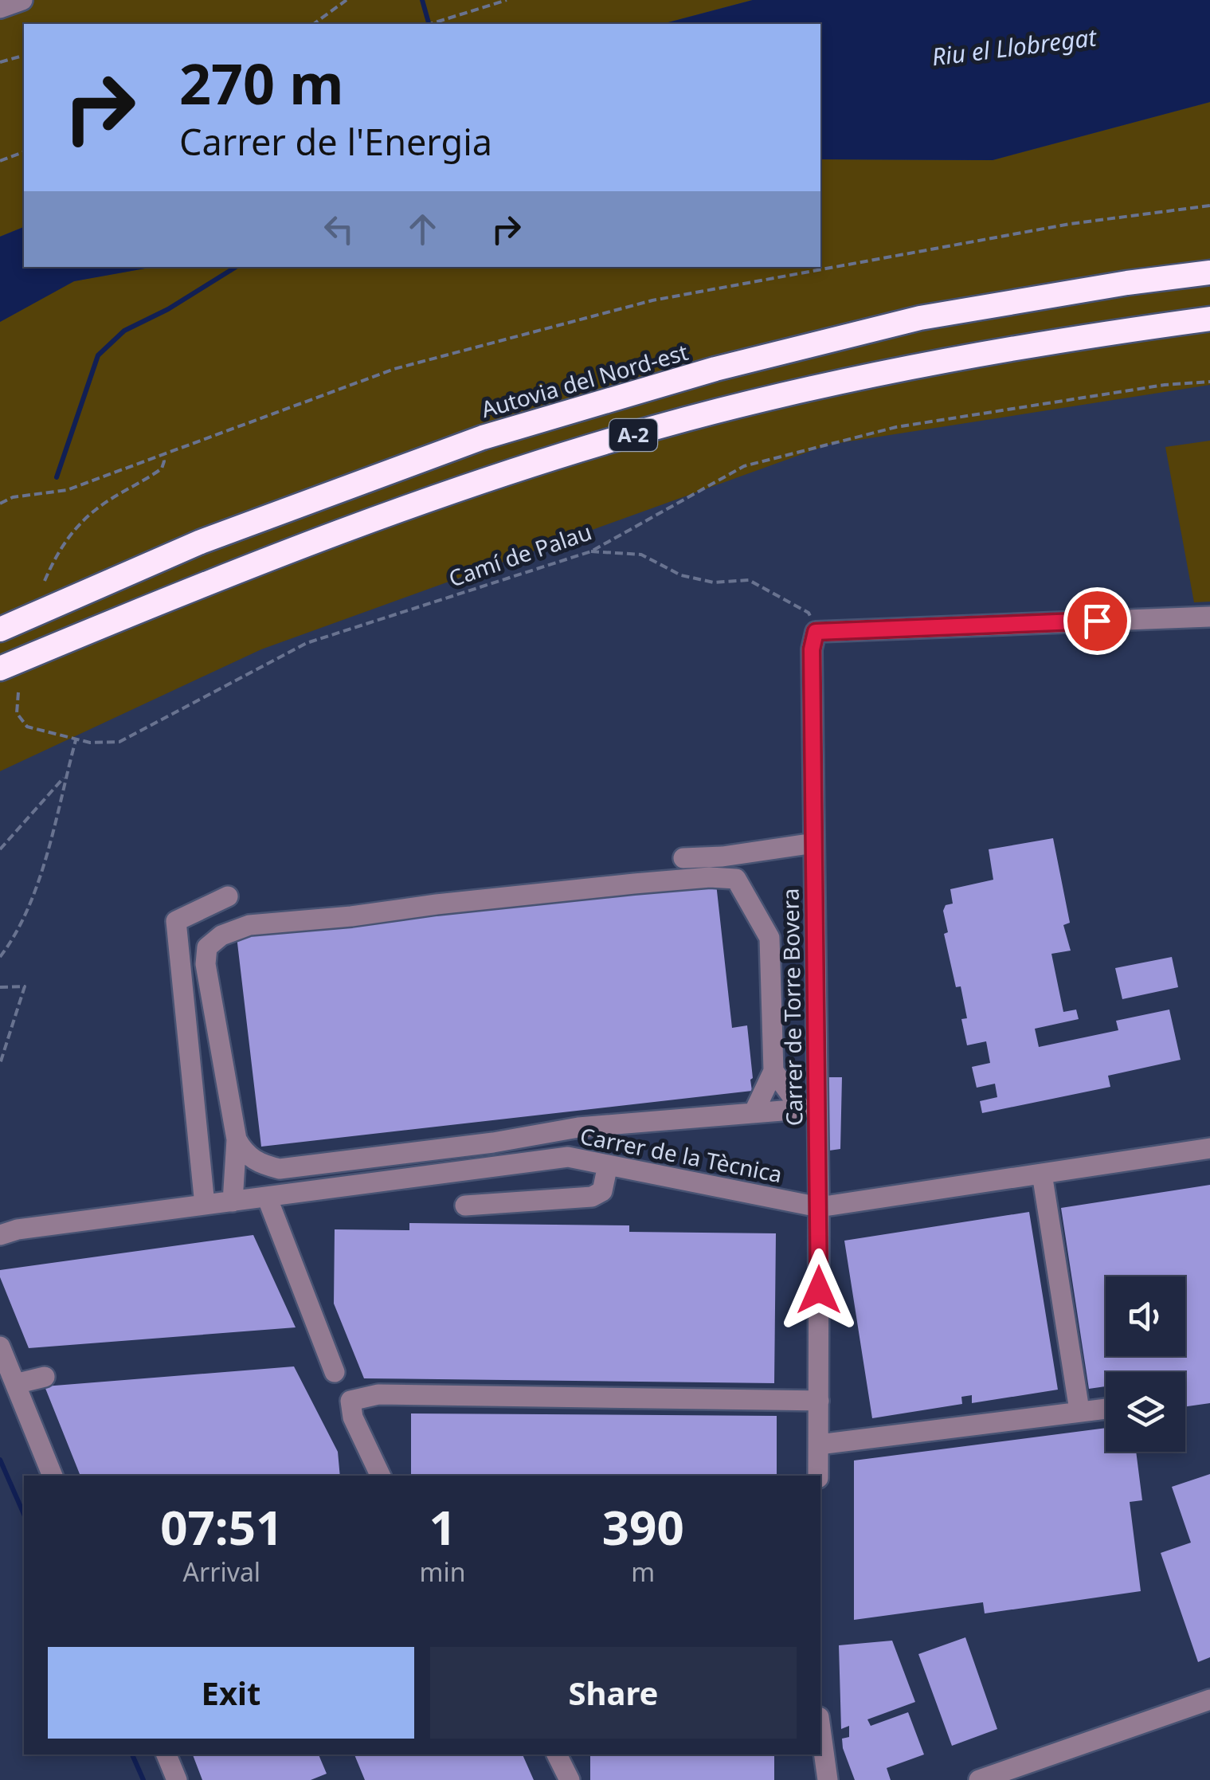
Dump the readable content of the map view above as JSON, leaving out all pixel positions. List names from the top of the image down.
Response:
{
  "streets": {
    "highway": ["Autovia del Nord-est", "A-2"],
    "street": ["Carrer de Torre Bovera", "Carrer de la Tècnica"],
    "path": ["Camí de Palau"]
  },
  "crossings": [
    ["Carrer de Torre Bovera", "Carrer de la Tècnica"]
  ],
  "water": ["Riu el Llobregat"],
  "page": {
    "turn": ["270 m", "Carrer de l'Energia"],
    "eta": [
      "07:51",
      "Arrival",
      "1",
      "min",
      "390",
      "m"
    ],
    "buttons": ["Exit", "Share"]
  }
}
